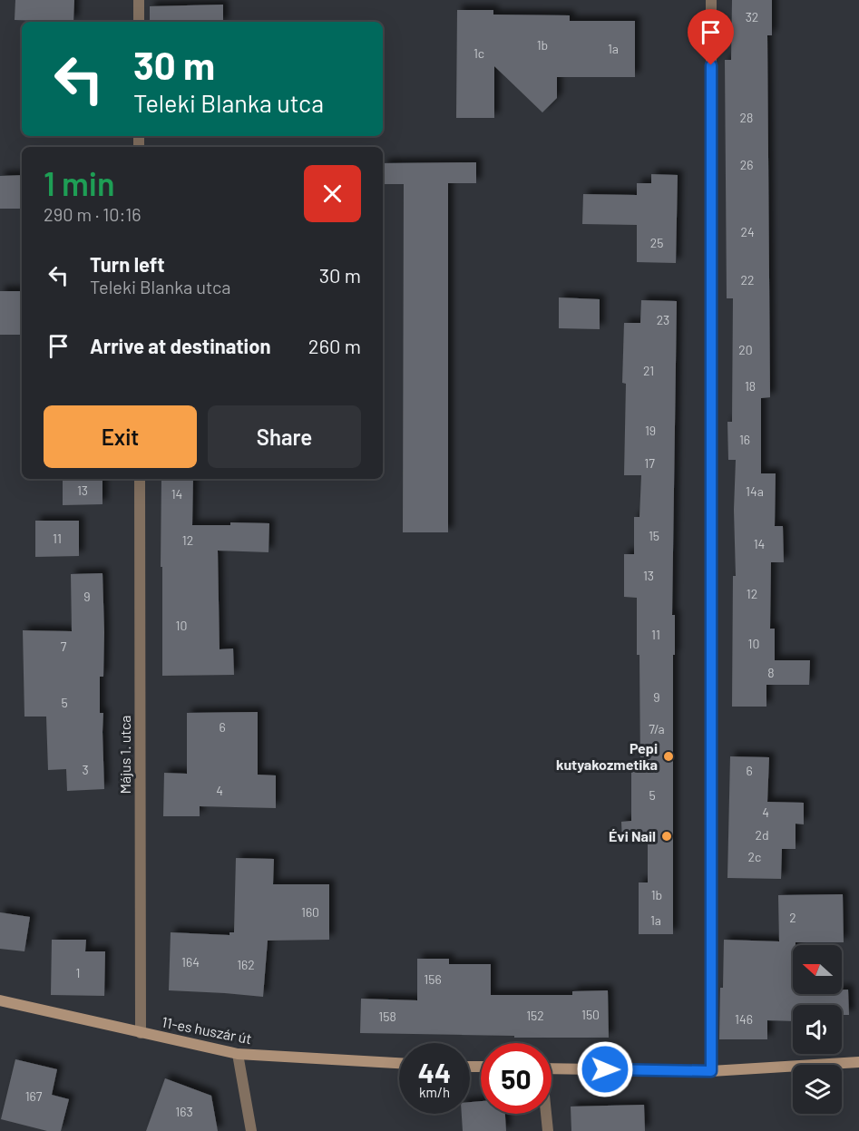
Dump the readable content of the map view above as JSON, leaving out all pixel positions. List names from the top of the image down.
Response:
{
  "streets": {
    "main road": ["11-es huszár út"],
    "street": ["Május 1. utca"]
  },
  "crossings": [
    ["Május 1. utca", "11-es huszár út"]
  ],
  "places": ["Pepi kutyakozmetika", "Évi Nail"],
  "house_numbers": [
    "32",
    "1b",
    "1a",
    "1c",
    "28",
    "26",
    "24",
    "25",
    "22",
    "23",
    "20",
    "21",
    "18",
    "19",
    "16",
    "17",
    "13",
    "14a",
    "14",
    "15",
    "11",
    "12",
    "14",
    "13",
    "12",
    "9",
    "10",
    "11",
    "10",
    "7",
    "8",
    "9",
    "5",
    "6",
    "7/a",
    "3",
    "6",
    "4",
    "5",
    "4",
    "2d",
    "2c",
    "1b",
    "160",
    "2",
    "1a",
    "164",
    "162",
    "1",
    "156",
    "150",
    "152",
    "158",
    "146",
    "167",
    "163"
  ],
  "north": "left",
  "page": {
    "turn": ["30 m", "Teleki Blanka utca"],
    "heading": ["1 min", "290 m · 10:16"],
    "list": [
      {
        "name": "Turn left",
        "note": "Teleki Blanka utca",
        "value": "30 m"
      },
      {
        "name": "Arrive at destination",
        "value": "260 m"
      }
    ],
    "buttons": ["Exit", "Share"],
    "speed": "44 km/h",
    "limit": "50"
  }
}
